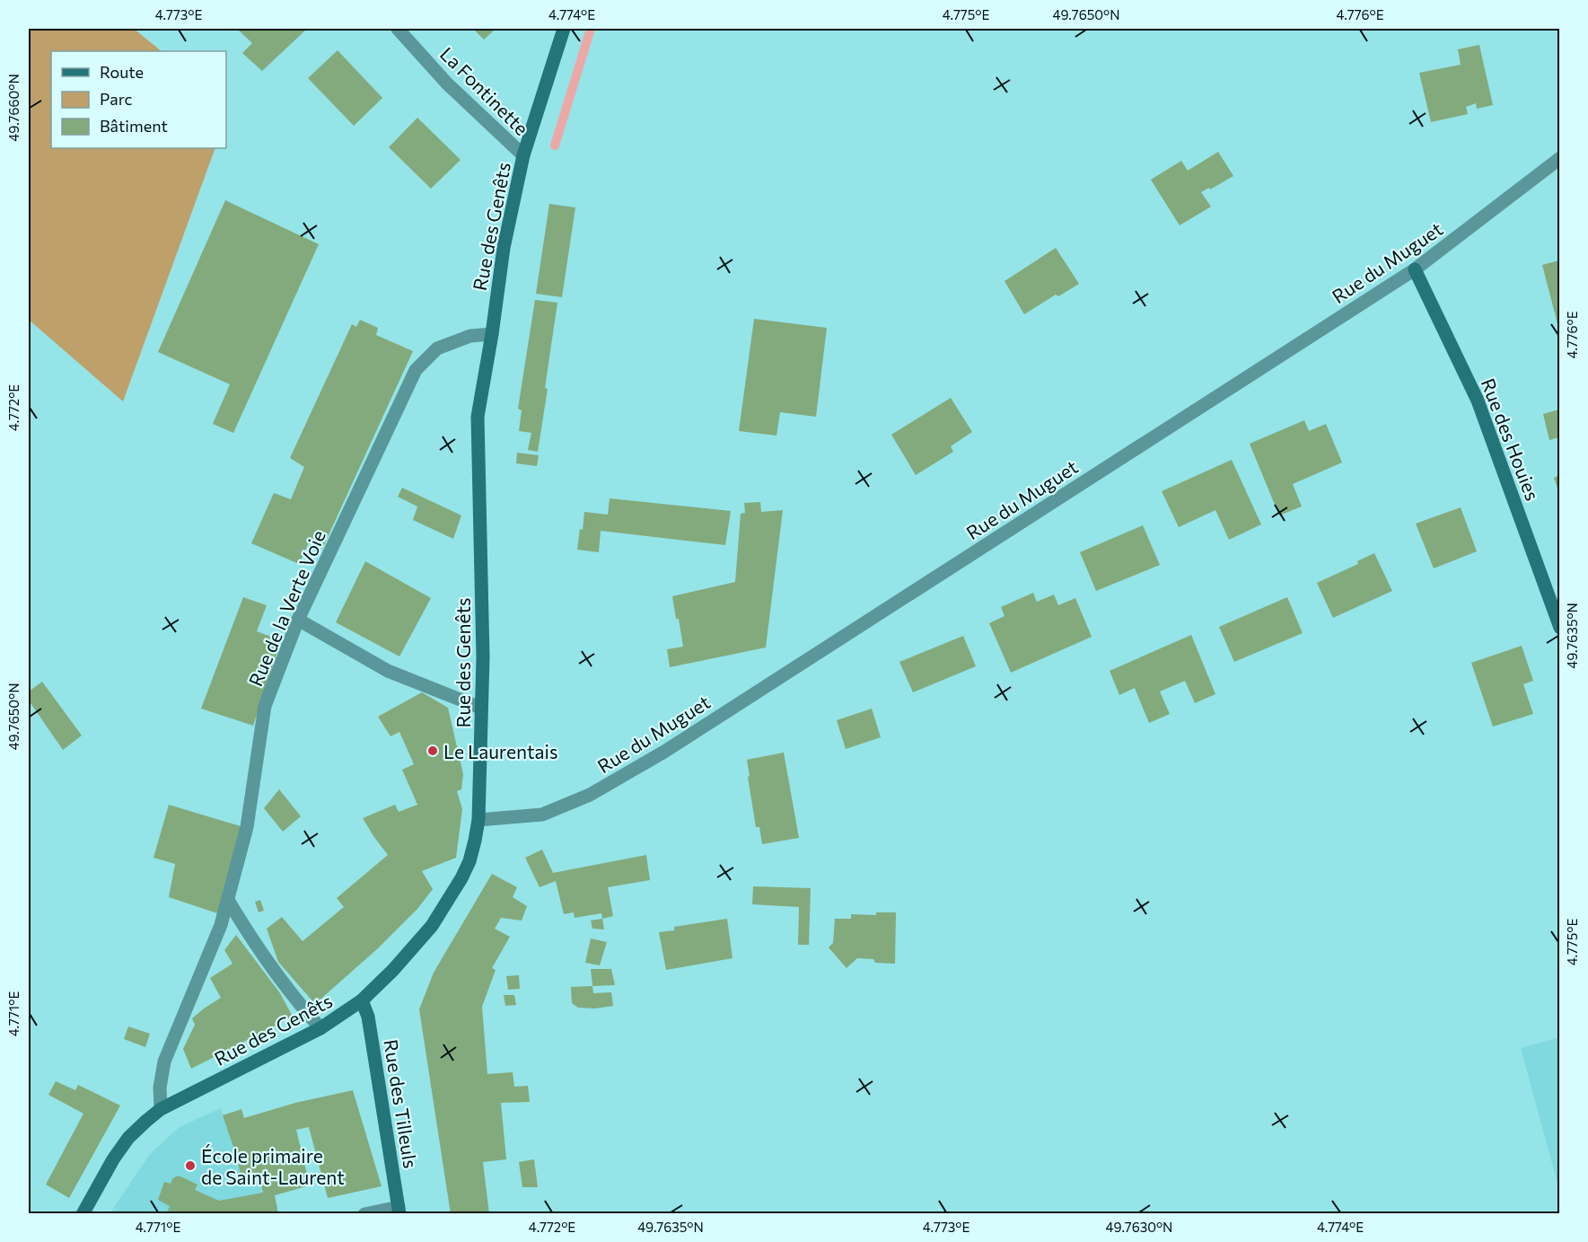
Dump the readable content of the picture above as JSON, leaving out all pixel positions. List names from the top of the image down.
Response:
{
  "streets": {
    "main road": ["Rue des Genêts", "Rue des Houies", "Rue des Tilleuls"],
    "street": ["La Fontinette", "Rue du Muguet", "Rue de la Verte Voie"]
  },
  "crossings": [
    ["La Fontinette", "Rue des Genêts"],
    ["Rue des Genêts", "Rue du Muguet"],
    ["Rue des Genêts", "Rue de la Verte Voie"],
    ["Rue des Genêts", "Rue des Tilleuls"],
    ["Rue du Muguet", "Rue des Houies"]
  ],
  "places": ["Le Laurentais", "École primaire de Saint-Laurent"],
  "legend": ["Route", "Parc", "Bâtiment"],
  "coordinates": [
    "4.773°E",
    "4.774°E",
    "4.775°E",
    "49.7650°N",
    "4.776°E",
    "49.7660°N",
    "4.772°E",
    "49.7635°N",
    "4.771°E",
    "49.7630°N"
  ]
}
